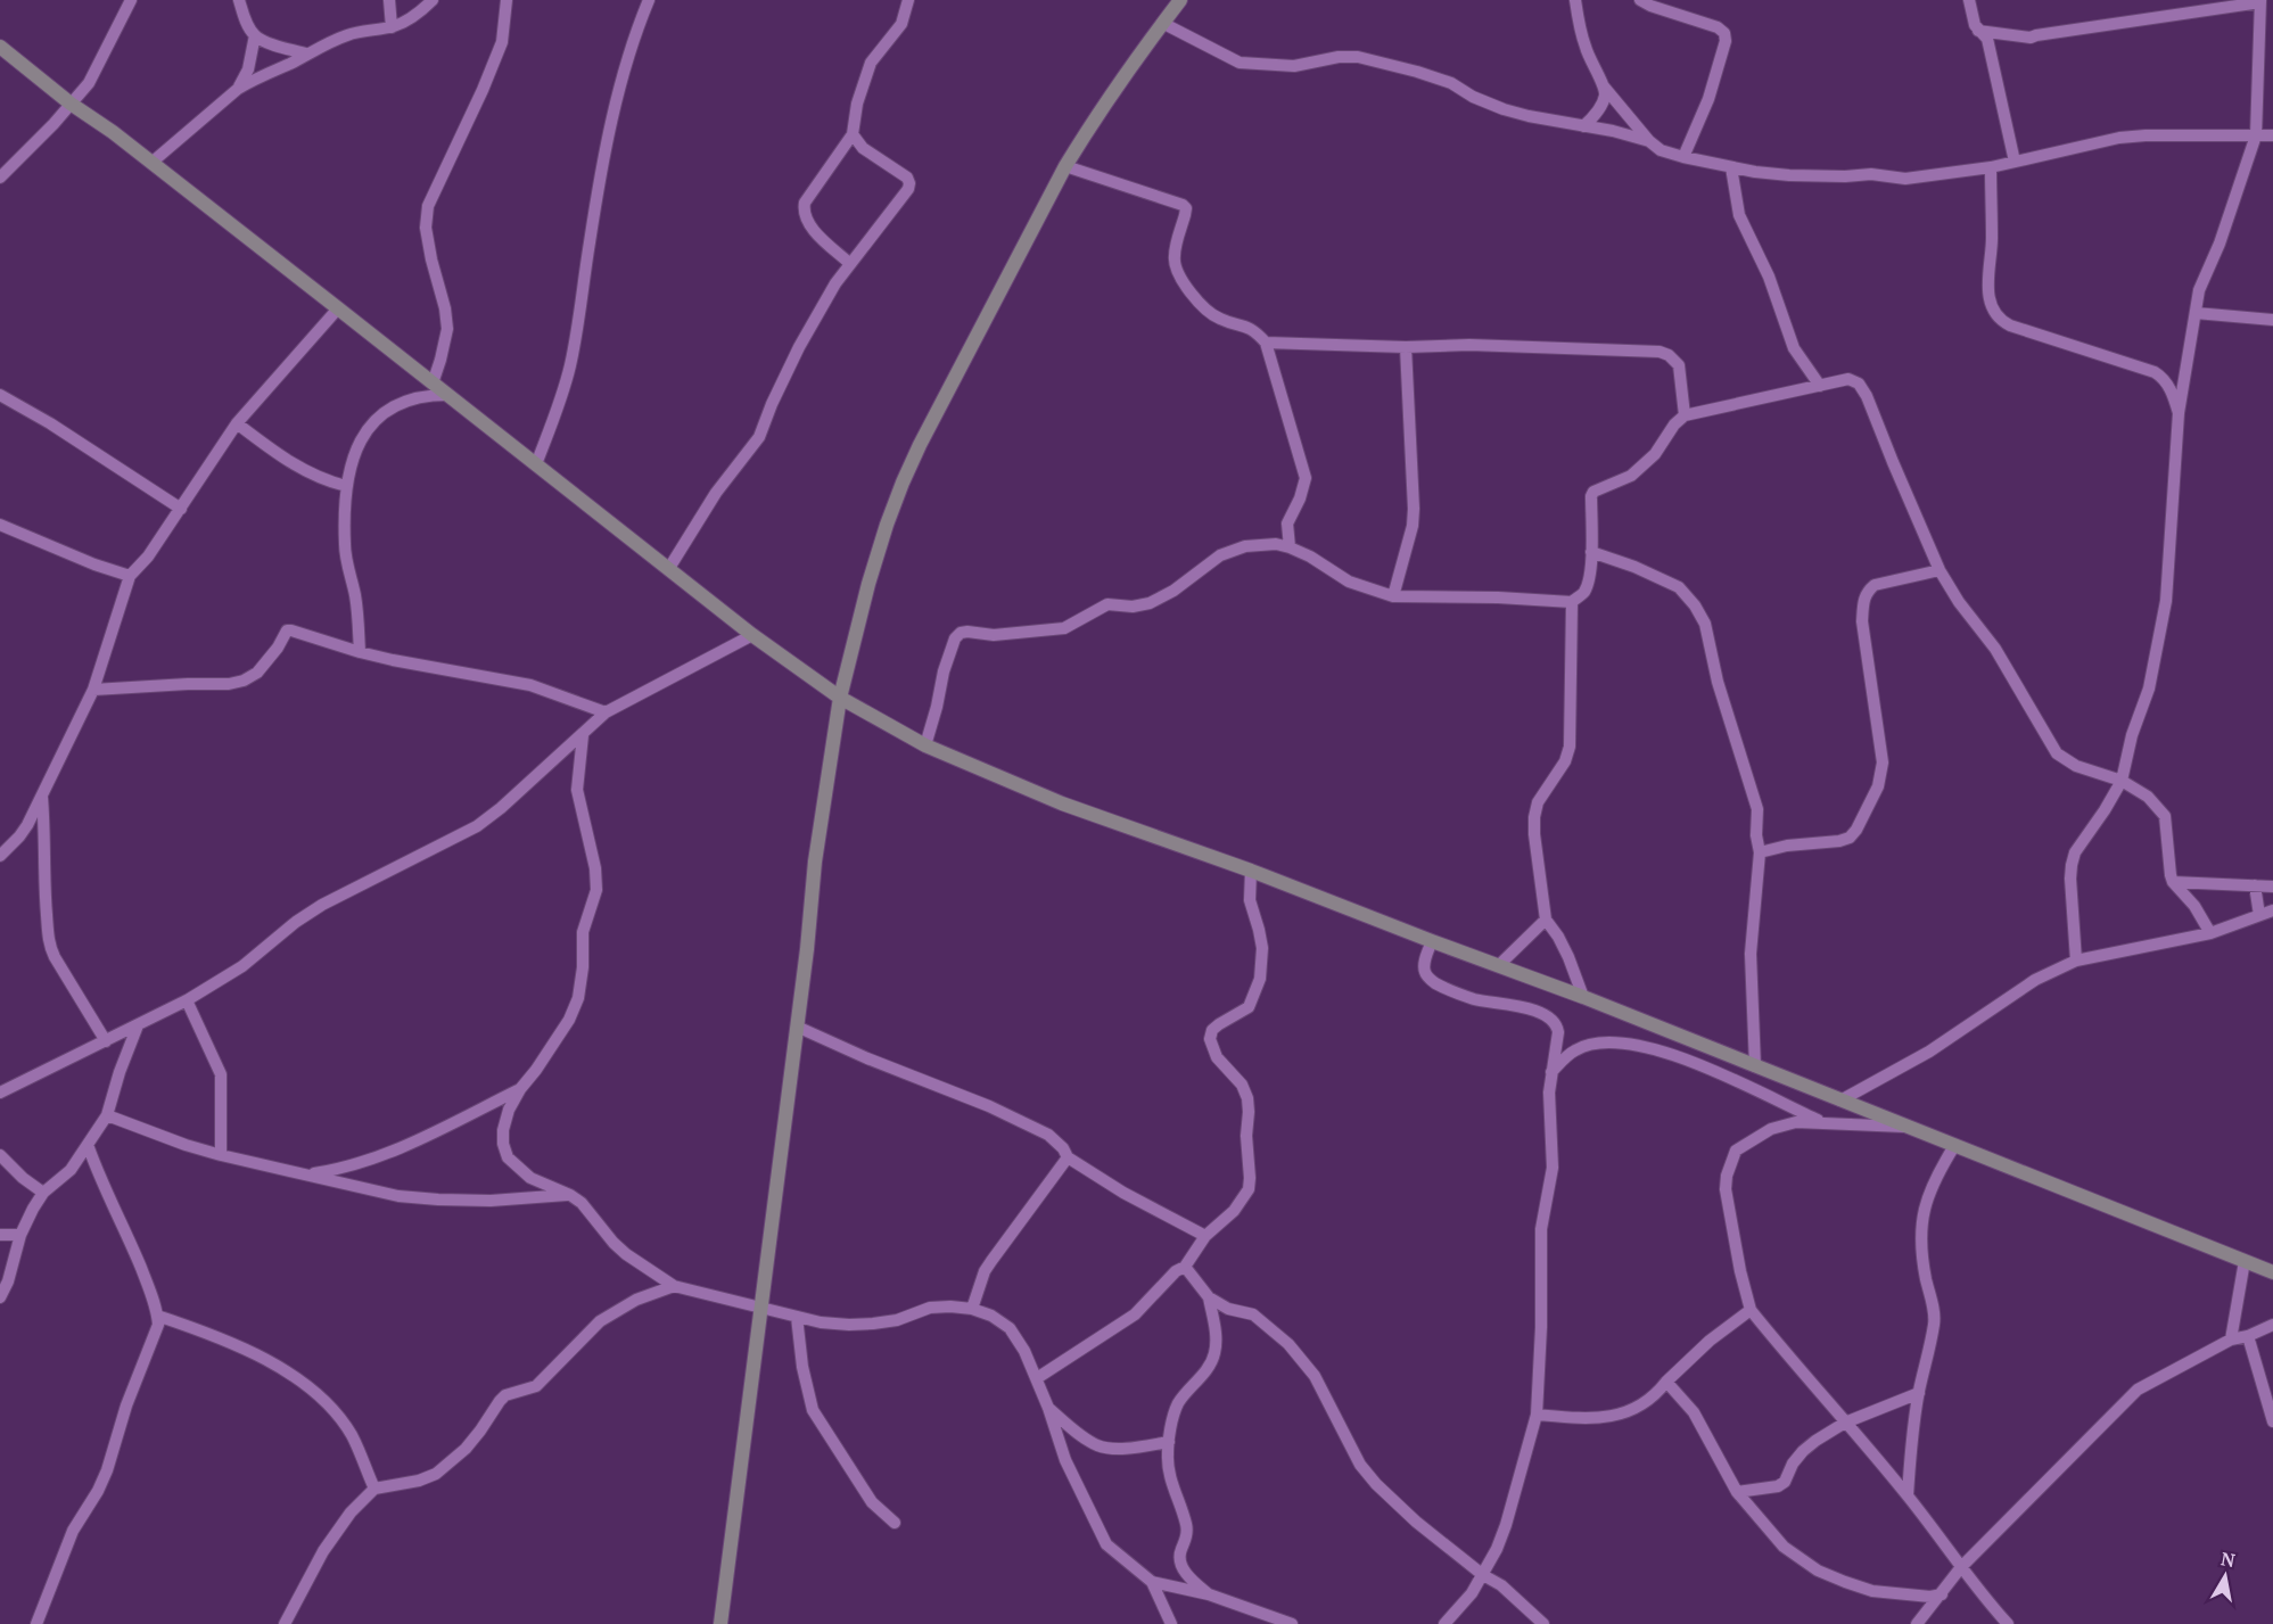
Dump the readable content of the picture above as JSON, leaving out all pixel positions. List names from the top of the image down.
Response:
{
  "north": "top"
}
